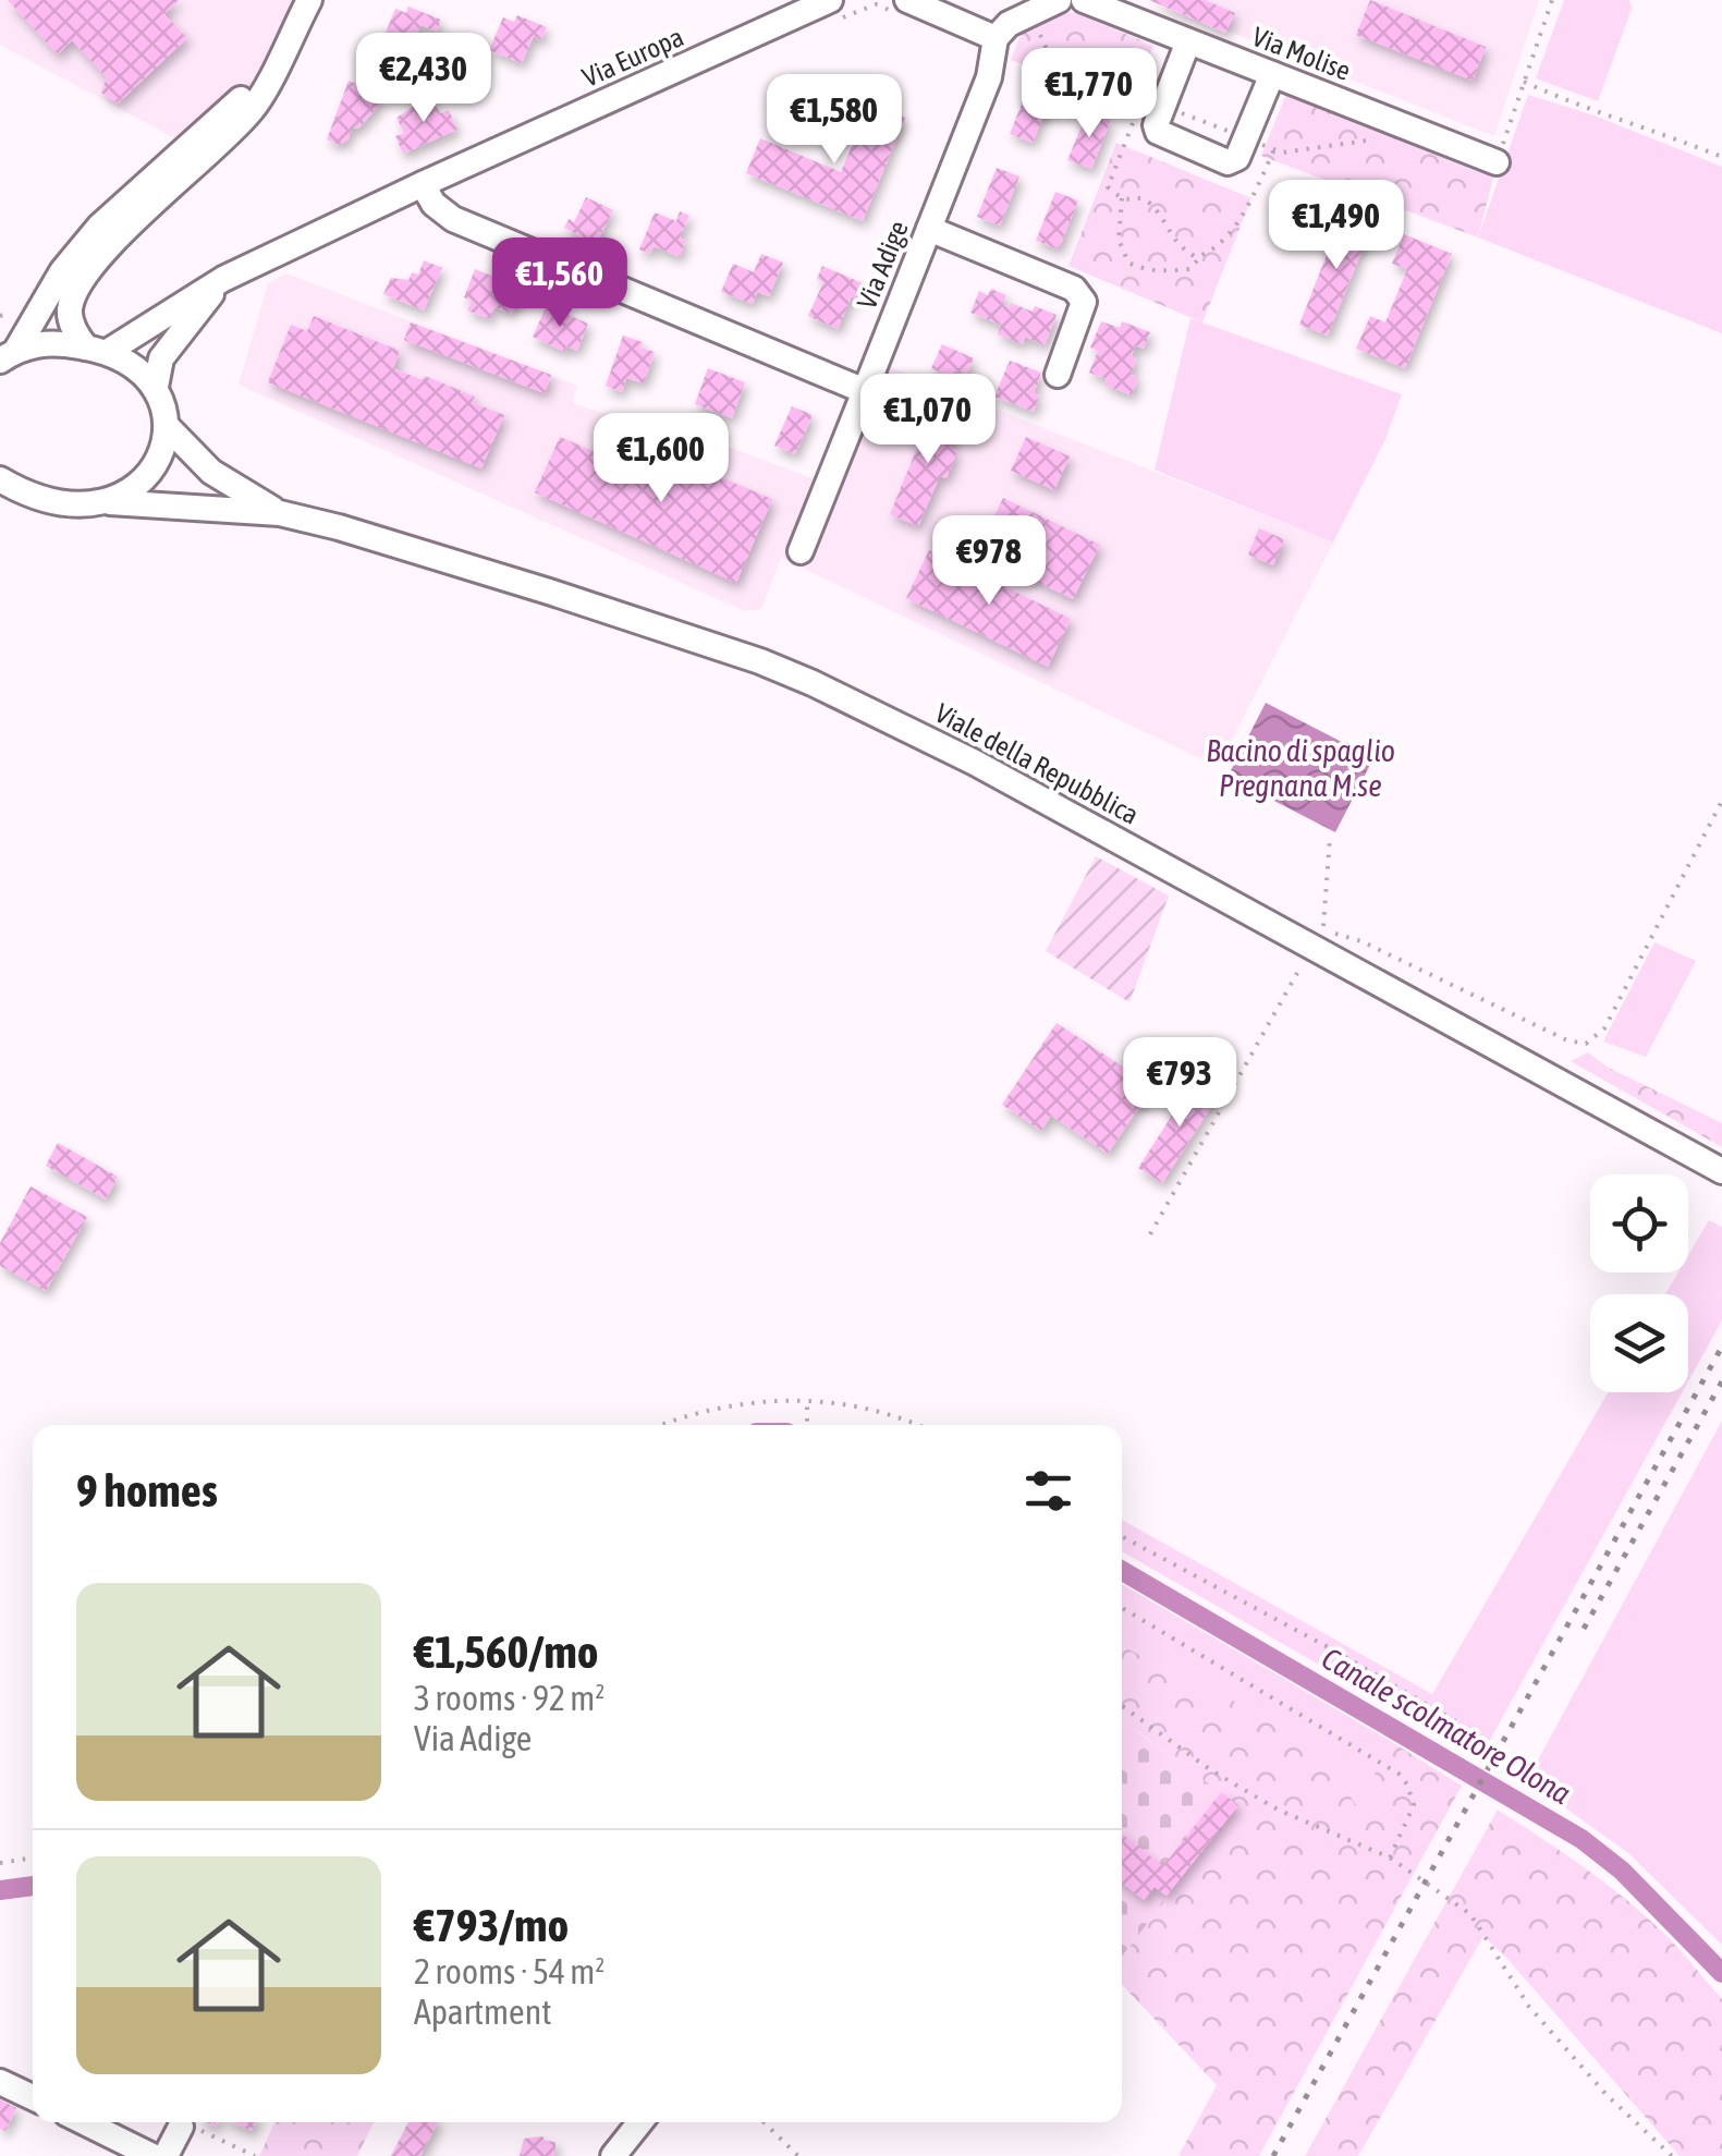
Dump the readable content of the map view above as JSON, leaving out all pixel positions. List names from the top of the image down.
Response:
{
  "streets": {
    "street": [
      "Via Molise",
      "Via Europa",
      "Via Adige",
      "Viale della Repubblica"
    ]
  },
  "water": ["Bacino di spaglio Pregnana M.se", "Canale scolmatore Olona"],
  "page": {
    "price": [
      "€2,430",
      "€1,770",
      "€1,580",
      "€1,490",
      "€1,560",
      "€1,070",
      "€1,600",
      "€978",
      "€793"
    ],
    "heading": "9 homes",
    "list": [
      {
        "name": "€1,560/mo",
        "note": "3 rooms · 92 m² · Via Adige"
      },
      {
        "name": "€793/mo",
        "note": "2 rooms · 54 m² · Apartment"
      }
    ]
  }
}
